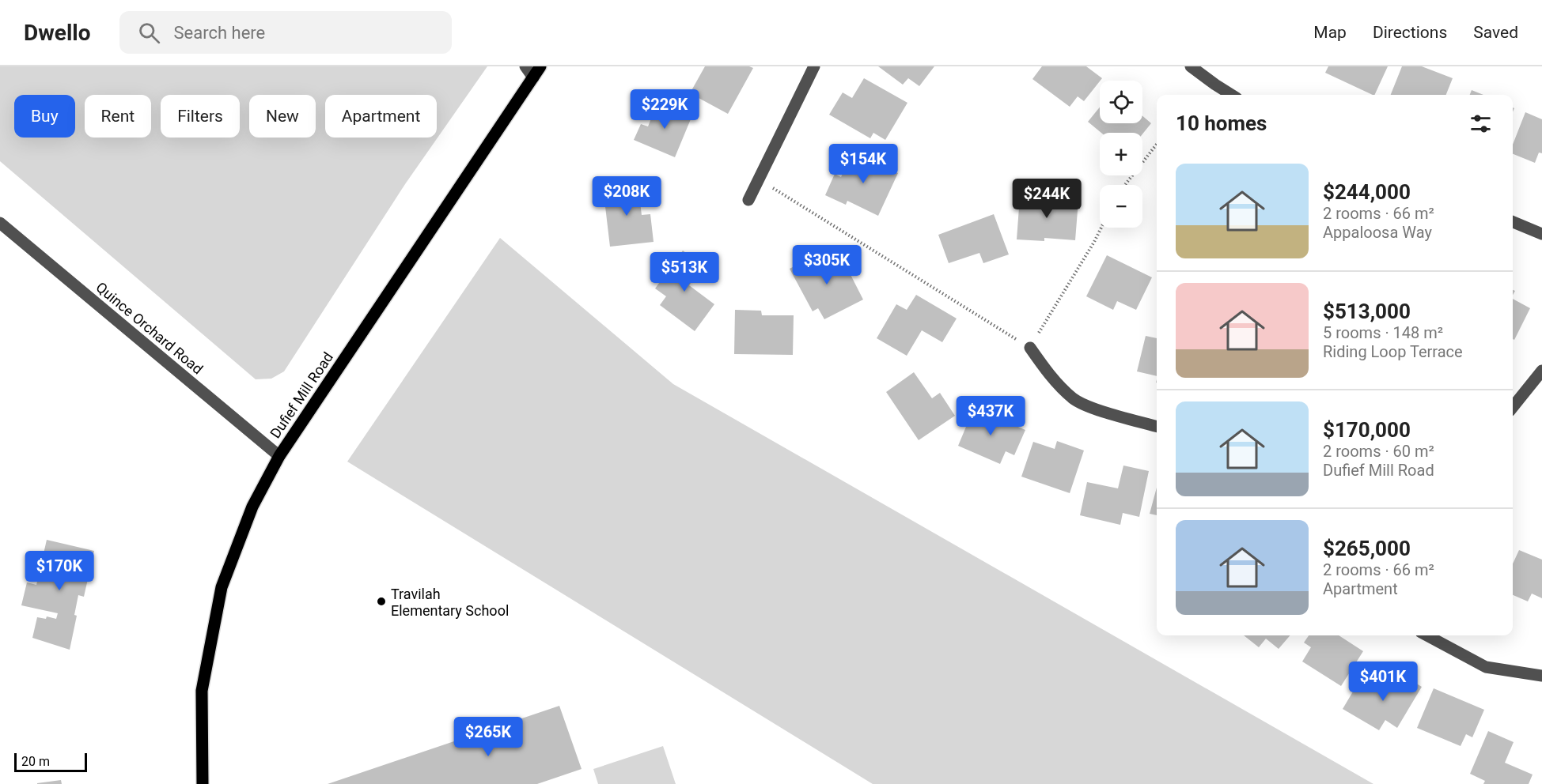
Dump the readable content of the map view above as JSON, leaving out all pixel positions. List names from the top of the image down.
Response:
{
  "streets": {
    "main road": ["Dufief Mill Road"],
    "street": ["Quince Orchard Road"]
  },
  "crossings": [
    ["Quince Orchard Road", "Dufief Mill Road"]
  ],
  "places": ["Travilah Elementary School"],
  "scale_bar": "20 m",
  "page": {
    "header": "Dwello",
    "search": "Search here",
    "nav": ["Map", "Directions", "Saved"],
    "map_buttons": ["+", "−"],
    "price": [
      "$229K",
      "$154K",
      "$208K",
      "$244K",
      "$305K",
      "$513K",
      "$437K",
      "$170K",
      "$401K",
      "$265K"
    ],
    "chip": [
      "Buy",
      "Rent",
      "Filters",
      "New",
      "Apartment"
    ],
    "heading": "10 homes",
    "list": [
      {
        "name": "$244,000",
        "note": "2 rooms · 66 m² · Appaloosa Way"
      },
      {
        "name": "$513,000",
        "note": "5 rooms · 148 m² · Riding Loop Terrace"
      },
      {
        "name": "$170,000",
        "note": "2 rooms · 60 m² · Dufief Mill Road"
      },
      {
        "name": "$265,000",
        "note": "2 rooms · 66 m² · Apartment"
      }
    ],
    "scale": "20 m"
  }
}
